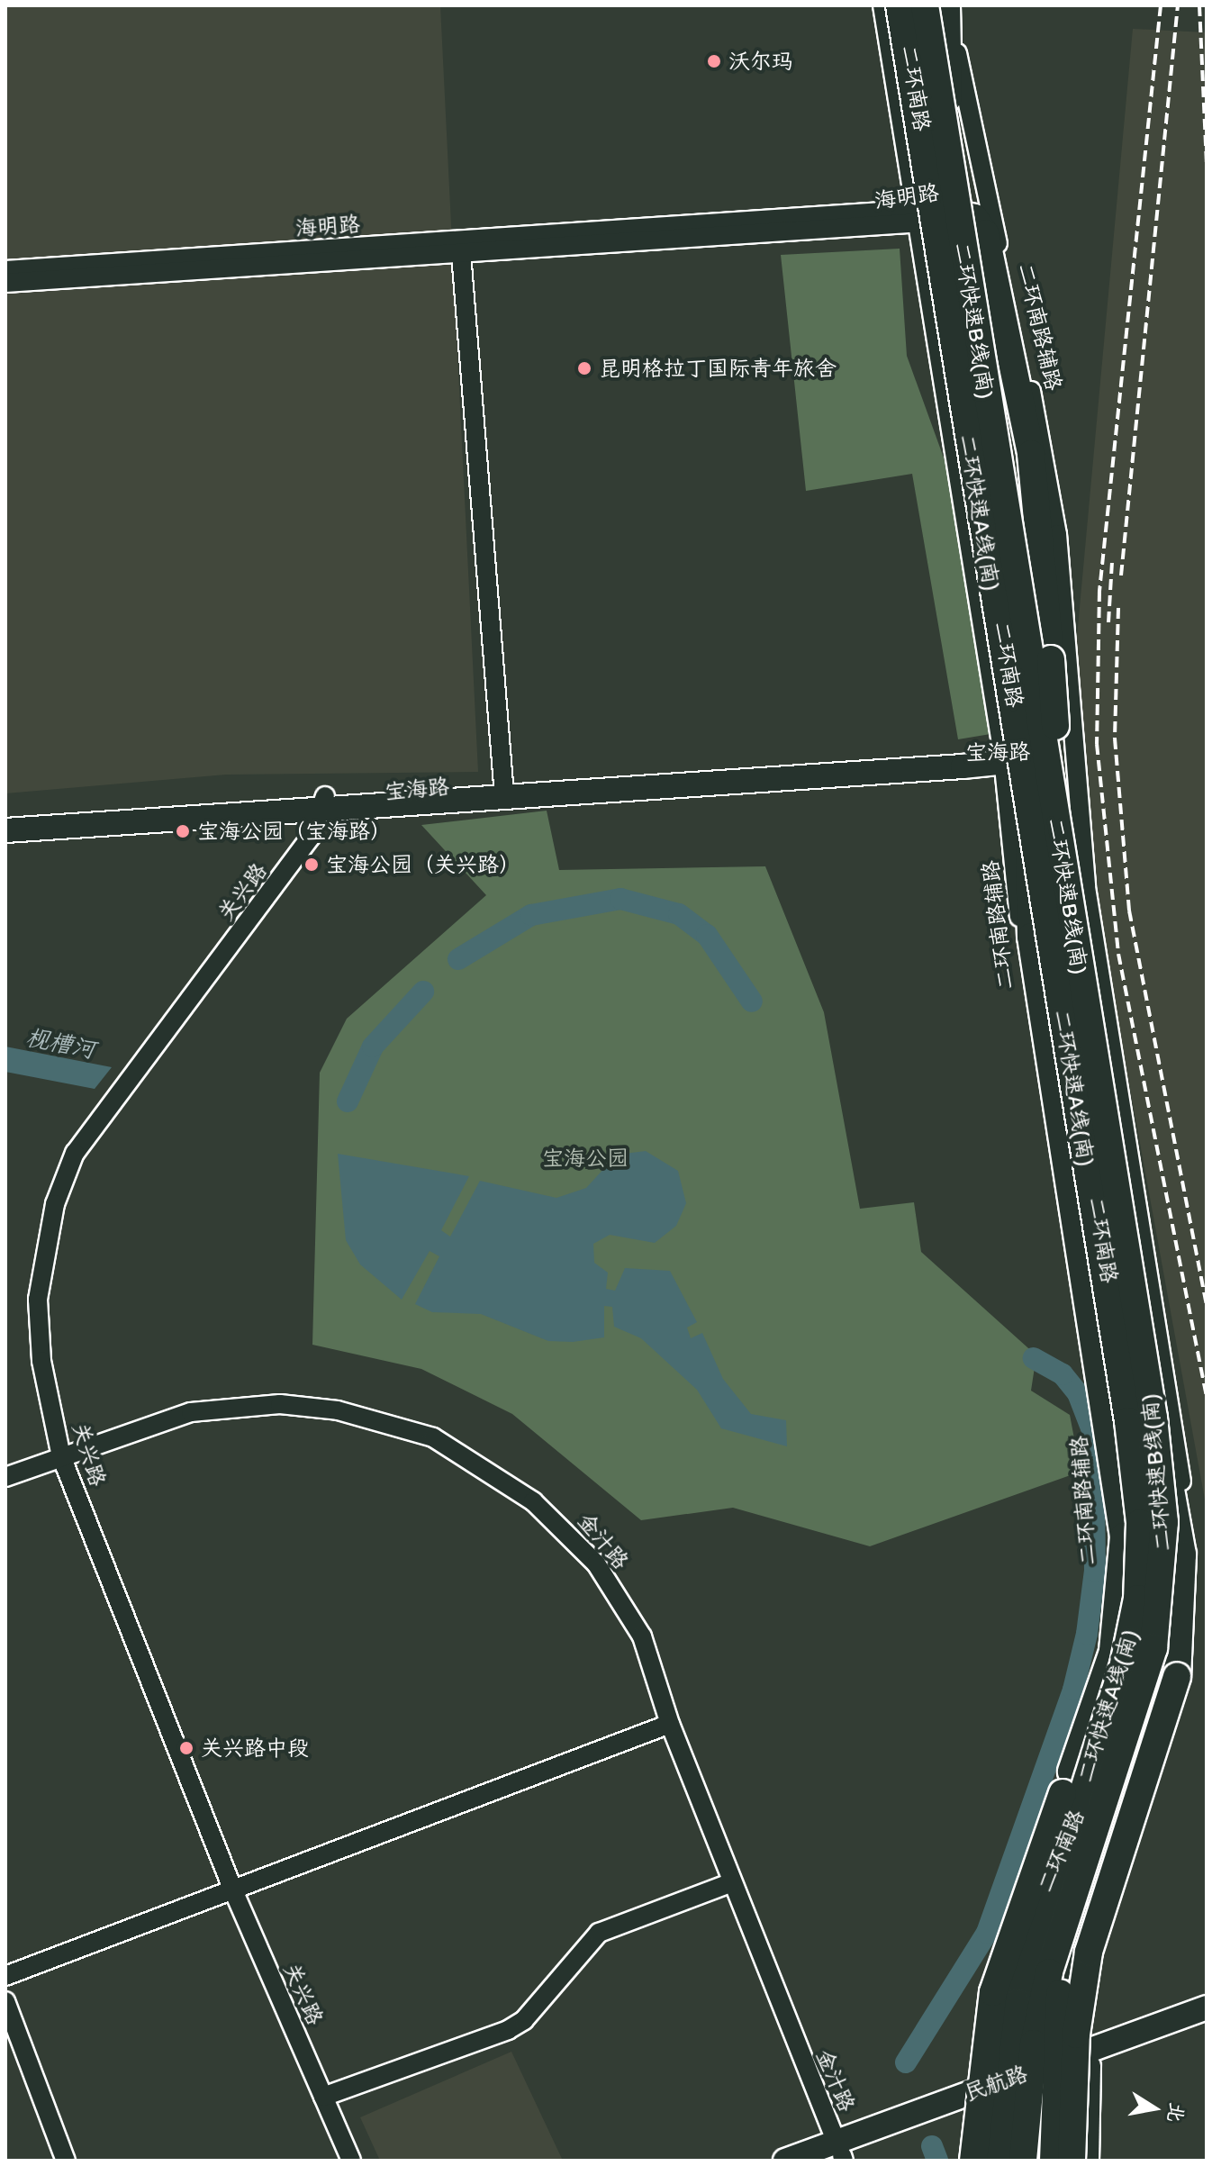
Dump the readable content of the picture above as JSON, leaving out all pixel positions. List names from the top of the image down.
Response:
{
  "streets": {
    "highway": ["二环快速B线(南)", "二环快速A线(南)"],
    "main road": ["二环南路", "宝海路", "民航路"],
    "street": [
      "海明路",
      "二环南路辅路",
      "关兴路",
      "金汁路"
    ]
  },
  "crossings": [
    ["二环南路", "海明路"],
    ["二环南路", "二环快速B线(南)"],
    ["二环南路", "二环南路辅路"],
    ["二环南路", "二环快速A线(南)"],
    ["二环南路", "宝海路"],
    ["二环南路", "民航路"],
    ["海明路", "二环快速B线(南)"],
    ["海明路", "二环南路辅路"],
    ["二环快速B线(南)", "二环南路辅路"],
    ["二环南路辅路", "宝海路"],
    ["二环南路辅路", "民航路"],
    ["宝海路", "关兴路"],
    ["关兴路", "金汁路"],
    ["金汁路", "民航路"]
  ],
  "water": ["枧槽河"],
  "parks": ["宝海公园"],
  "places": [
    "沃尔玛",
    "昆明格拉丁国际青年旅舍",
    "宝海公园（宝海路）",
    "宝海公园（关兴路）",
    "关兴路中段"
  ],
  "north": "right"
}
